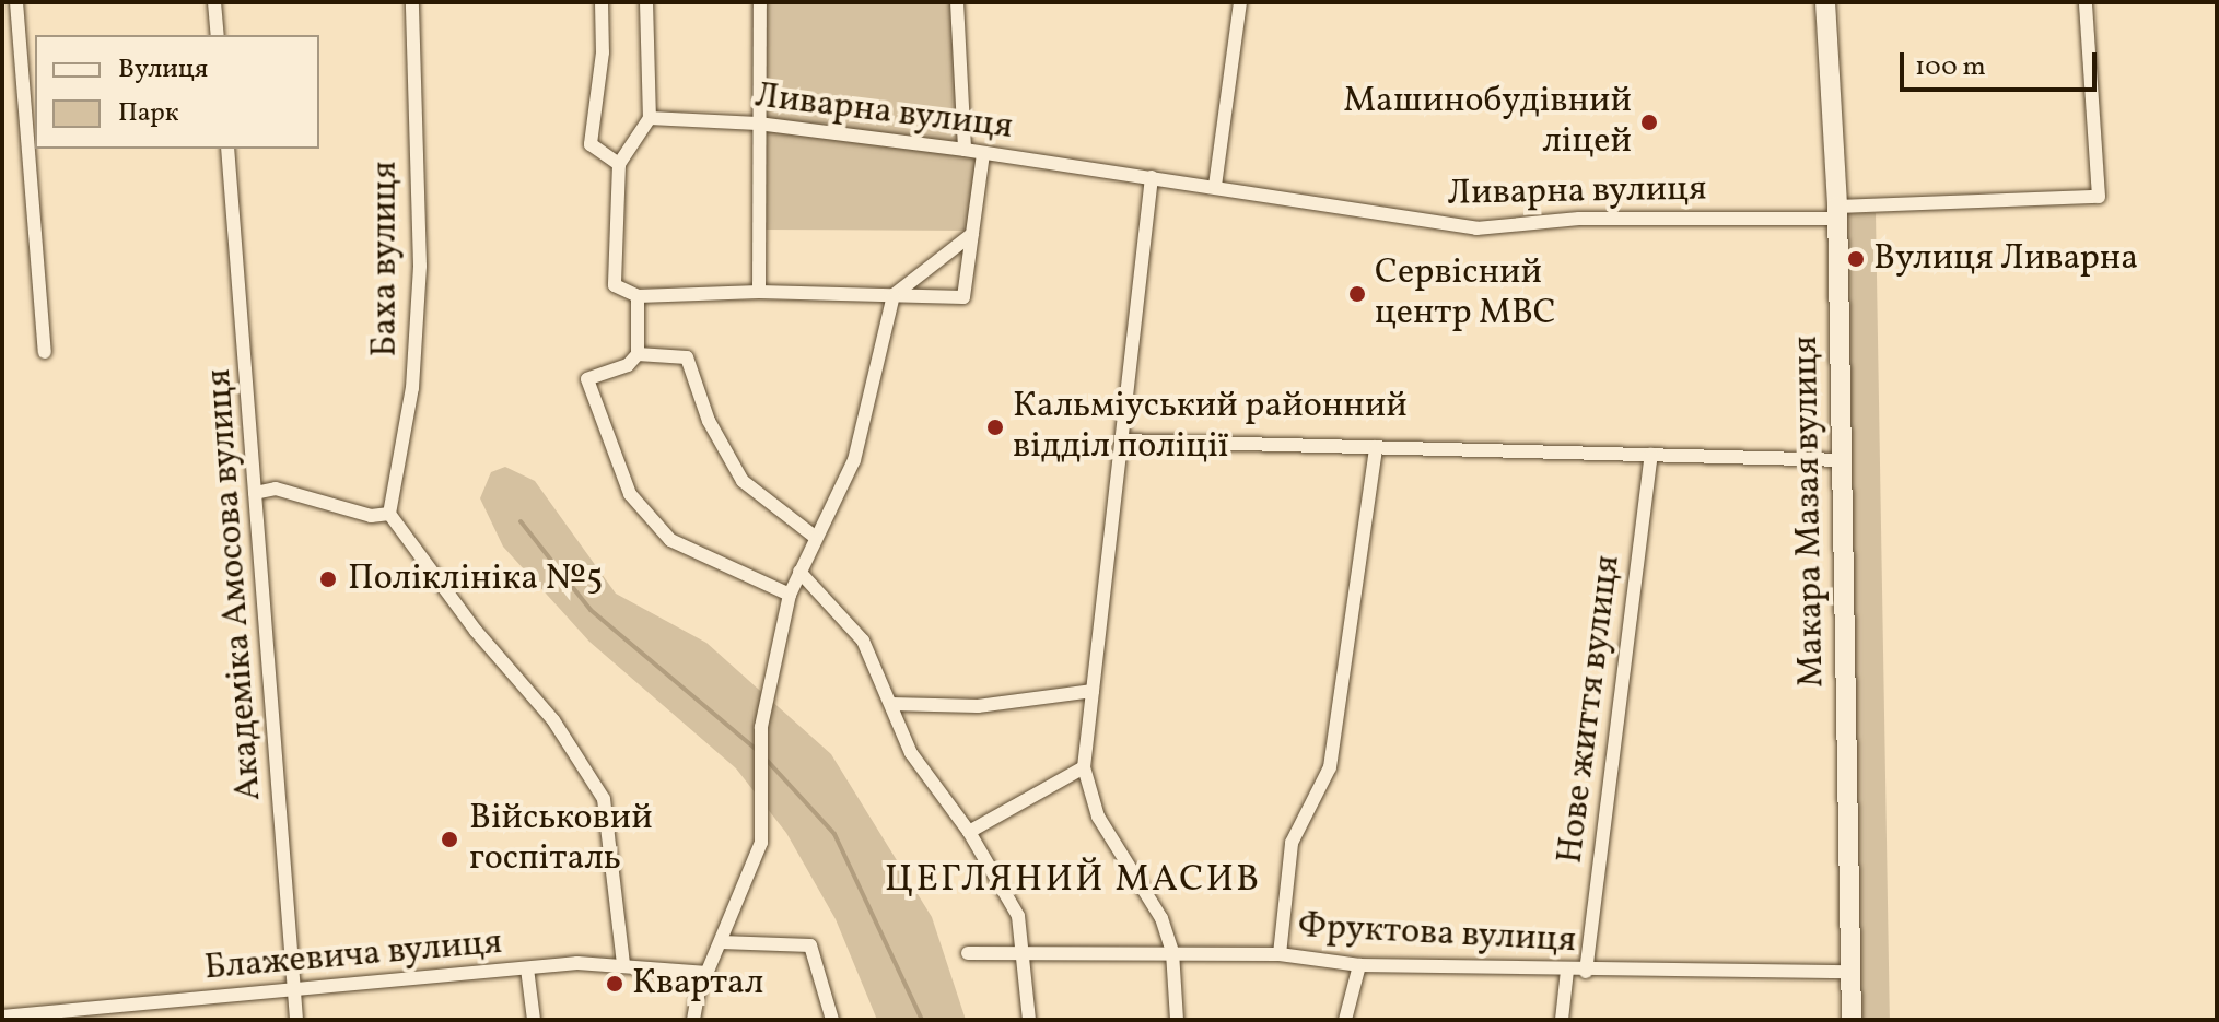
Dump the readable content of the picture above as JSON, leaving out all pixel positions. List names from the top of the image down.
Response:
{
  "streets": {
    "main road": ["Макара Мазая вулиця"],
    "street": [
      "Ливарна вулиця",
      "Баха вулиця",
      "Академіка Амосова вулиця",
      "Нове життя вулиця",
      "Фруктова вулиця",
      "Блажевича вулиця"
    ]
  },
  "crossings": [
    ["Ливарна вулиця", "Макара Мазая вулиця"],
    ["Макара Мазая вулиця", "Фруктова вулиця"],
    ["Академіка Амосова вулиця", "Блажевича вулиця"],
    ["Нове життя вулиця", "Фруктова вулиця"]
  ],
  "districts": ["ЦЕГЛЯНИЙ МАСИВ"],
  "places": [
    "Машинобудівний ліцей",
    "Вулиця Ливарна",
    "Сервісний центр МВС",
    "Кальміуський районний відділ поліції",
    "Поліклініка №5",
    "Військовий госпіталь",
    "Квартал"
  ],
  "legend": ["Вулиця", "Парк"],
  "scale_bar": "100 m"
}
